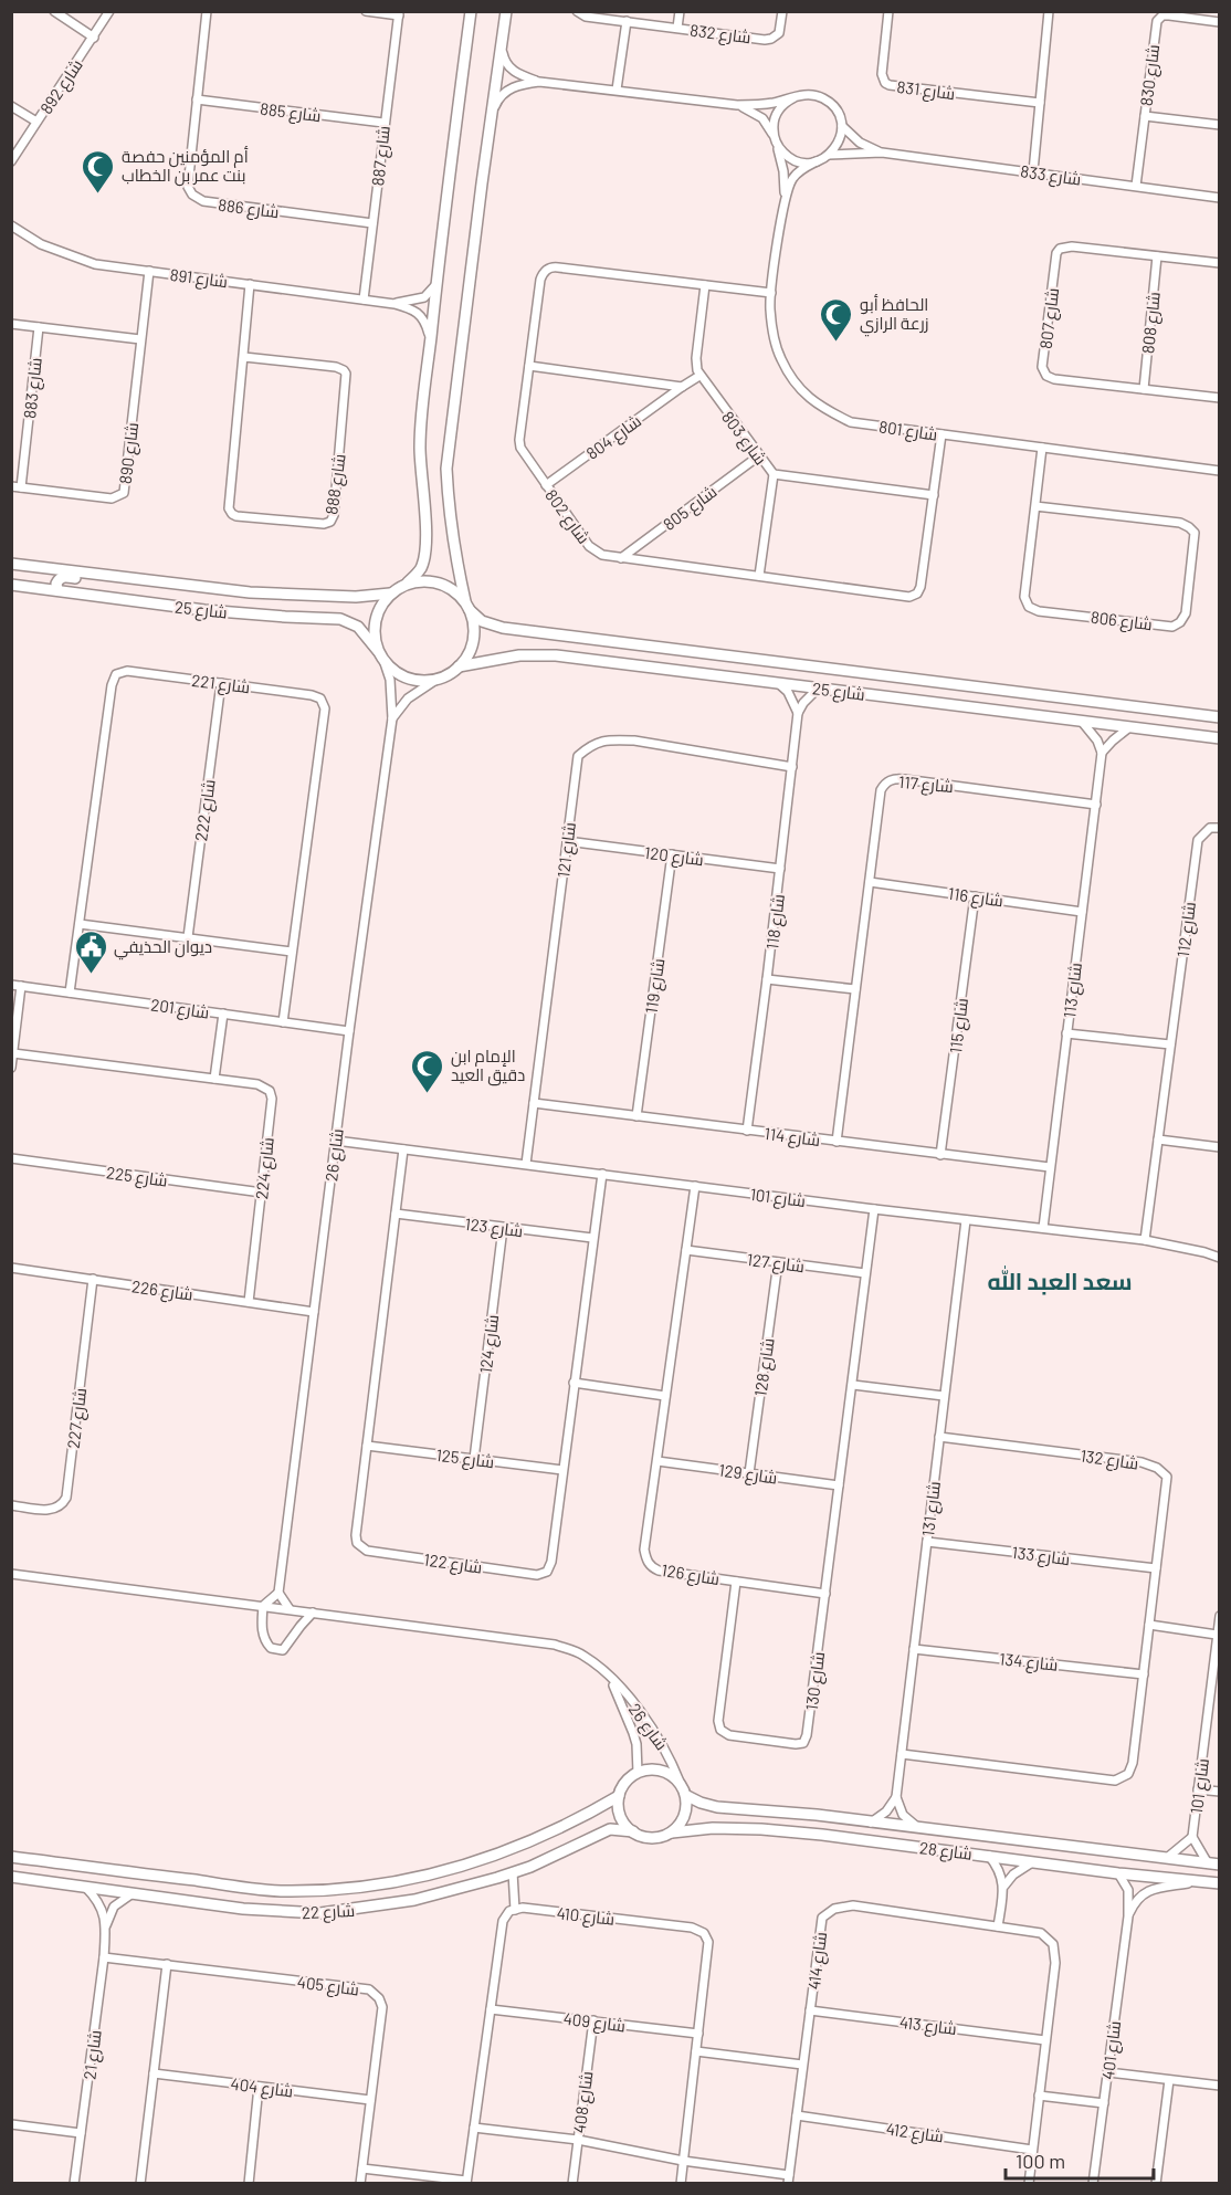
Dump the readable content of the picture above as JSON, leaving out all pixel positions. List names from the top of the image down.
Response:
{
  "streets": {
    "street": [
      "شارع 832",
      "شارع 830",
      "شارع 892",
      "شارع 831",
      "شارع 885",
      "شارع 887",
      "شارع 833",
      "شارع 886",
      "شارع 891",
      "شارع 807",
      "شارع 808",
      "شارع 883",
      "شارع 801",
      "شارع 804",
      "شارع 803",
      "شارع 890",
      "شارع 888",
      "شارع 805",
      "شارع 802",
      "شارع 25",
      "شارع 806",
      "شارع 221",
      "شارع 117",
      "شارع 222",
      "شارع 121",
      "شارع 120",
      "شارع 116",
      "شارع 118",
      "شارع 112",
      "شارع 119",
      "شارع 113",
      "شارع 201",
      "شارع 115",
      "شارع 114",
      "شارع 26",
      "شارع 224",
      "شارع 225",
      "شارع 101",
      "شارع 123",
      "شارع 127",
      "شارع 226",
      "شارع 124",
      "شارع 128",
      "شارع 227",
      "شارع 125",
      "شارع 132",
      "شارع 129",
      "شارع 131",
      "شارع 133",
      "شارع 122",
      "شارع 126",
      "شارع 134",
      "شارع 130",
      "شارع 28",
      "شارع 22",
      "شارع 410",
      "شارع 414",
      "شارع 405",
      "شارع 409",
      "شارع 413",
      "شارع 401",
      "شارع 21",
      "شارع 404",
      "شارع 408",
      "شارع 412"
    ]
  },
  "crossings": [
    ["شارع 830", "شارع 833"],
    ["شارع 885", "شارع 887"],
    ["شارع 885", "شارع 886"],
    ["شارع 887", "شارع 886"],
    ["شارع 887", "شارع 891"],
    ["شارع 833", "شارع 801"],
    ["شارع 891", "شارع 890"],
    ["شارع 891", "شارع 888"],
    ["شارع 807", "شارع 808"],
    ["شارع 883", "شارع 890"],
    ["شارع 801", "شارع 802"],
    ["شارع 801", "شارع 806"],
    ["شارع 804", "شارع 803"],
    ["شارع 804", "شارع 802"],
    ["شارع 803", "شارع 805"],
    ["شارع 803", "شارع 802"],
    ["شارع 805", "شارع 802"],
    ["شارع 25", "شارع 26"],
    ["شارع 221", "شارع 222"],
    ["شارع 221", "شارع 201"],
    ["شارع 117", "شارع 116"],
    ["شارع 117", "شارع 113"],
    ["شارع 117", "شارع 114"],
    ["شارع 121", "شارع 120"],
    ["شارع 121", "شارع 118"],
    ["شارع 121", "شارع 114"],
    ["شارع 121", "شارع 101"],
    ["شارع 120", "شارع 118"],
    ["شارع 120", "شارع 119"],
    ["شارع 116", "شارع 113"],
    ["شارع 116", "شارع 115"],
    ["شارع 118", "شارع 114"],
    ["شارع 112", "شارع 101"],
    ["شارع 119", "شارع 114"],
    ["شارع 113", "شارع 114"],
    ["شارع 113", "شارع 101"],
    ["شارع 201", "شارع 26"],
    ["شارع 115", "شارع 114"],
    ["شارع 26", "شارع 101"],
    ["شارع 26", "شارع 226"],
    ["شارع 26", "شارع 28"],
    ["شارع 26", "شارع 22"],
    ["شارع 224", "شارع 225"],
    ["شارع 224", "شارع 226"],
    ["شارع 101", "شارع 131"],
    ["شارع 101", "شارع 122"],
    ["شارع 101", "شارع 126"],
    ["شارع 101", "شارع 130"],
    ["شارع 101", "شارع 28"],
    ["شارع 123", "شارع 124"],
    ["شارع 123", "شارع 122"],
    ["شارع 127", "شارع 128"],
    ["شارع 127", "شارع 126"],
    ["شارع 127", "شارع 130"],
    ["شارع 226", "شارع 227"],
    ["شارع 124", "شارع 125"],
    ["شارع 128", "شارع 129"],
    ["شارع 125", "شارع 122"],
    ["شارع 132", "شارع 131"],
    ["شارع 132", "شارع 133"],
    ["شارع 132", "شارع 134"],
    ["شارع 129", "شارع 126"],
    ["شارع 129", "شارع 130"],
    ["شارع 131", "شارع 133"],
    ["شارع 131", "شارع 134"],
    ["شارع 126", "شارع 130"],
    ["شارع 28", "شارع 22"],
    ["شارع 28", "شارع 401"],
    ["شارع 22", "شارع 21"],
    ["شارع 410", "شارع 409"],
    ["شارع 414", "شارع 413"],
    ["شارع 414", "شارع 412"],
    ["شارع 405", "شارع 21"],
    ["شارع 405", "شارع 404"],
    ["شارع 409", "شارع 408"]
  ],
  "districts": ["سعد العبد الله"],
  "places": {
    "mosque": ["أم المؤمنين حفصة بنت عمر بن الخطاب", "الحافظ أبو زرعة الرازي", "الإمام ابن دقيق العيد"],
    "public building": ["ديوان الحذيفي"]
  },
  "scale_bar": "100 m"
}
